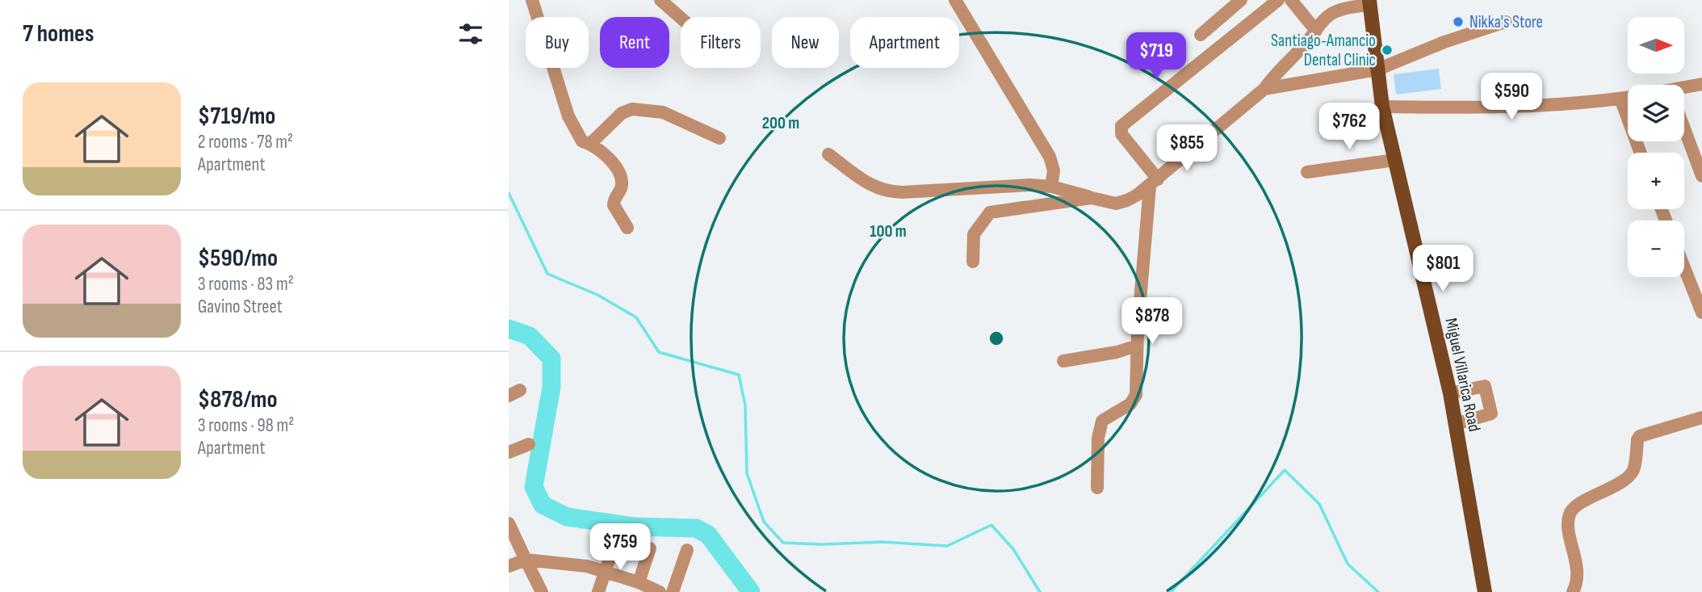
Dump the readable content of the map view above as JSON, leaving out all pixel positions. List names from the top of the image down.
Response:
{
  "streets": {
    "main road": ["Miguel Villarica Road"]
  },
  "places": ["Nikka's Store", "Santiago-Amancio Dental Clinic"],
  "north": "right",
  "page": {
    "heading": "7 homes",
    "map_buttons": ["+", "−"],
    "chip": [
      "Buy",
      "Rent",
      "Filters",
      "New",
      "Apartment"
    ],
    "price": [
      "$719",
      "$590",
      "$762",
      "$855",
      "$801",
      "$878",
      "$759"
    ],
    "list": [
      {
        "name": "$719/mo",
        "note": "2 rooms · 78 m² · Apartment"
      },
      {
        "name": "$590/mo",
        "note": "3 rooms · 83 m² · Gavino Street"
      },
      {
        "name": "$878/mo",
        "note": "3 rooms · 98 m² · Apartment"
      }
    ]
  },
  "rings": ["200 m", "100 m"]
}
